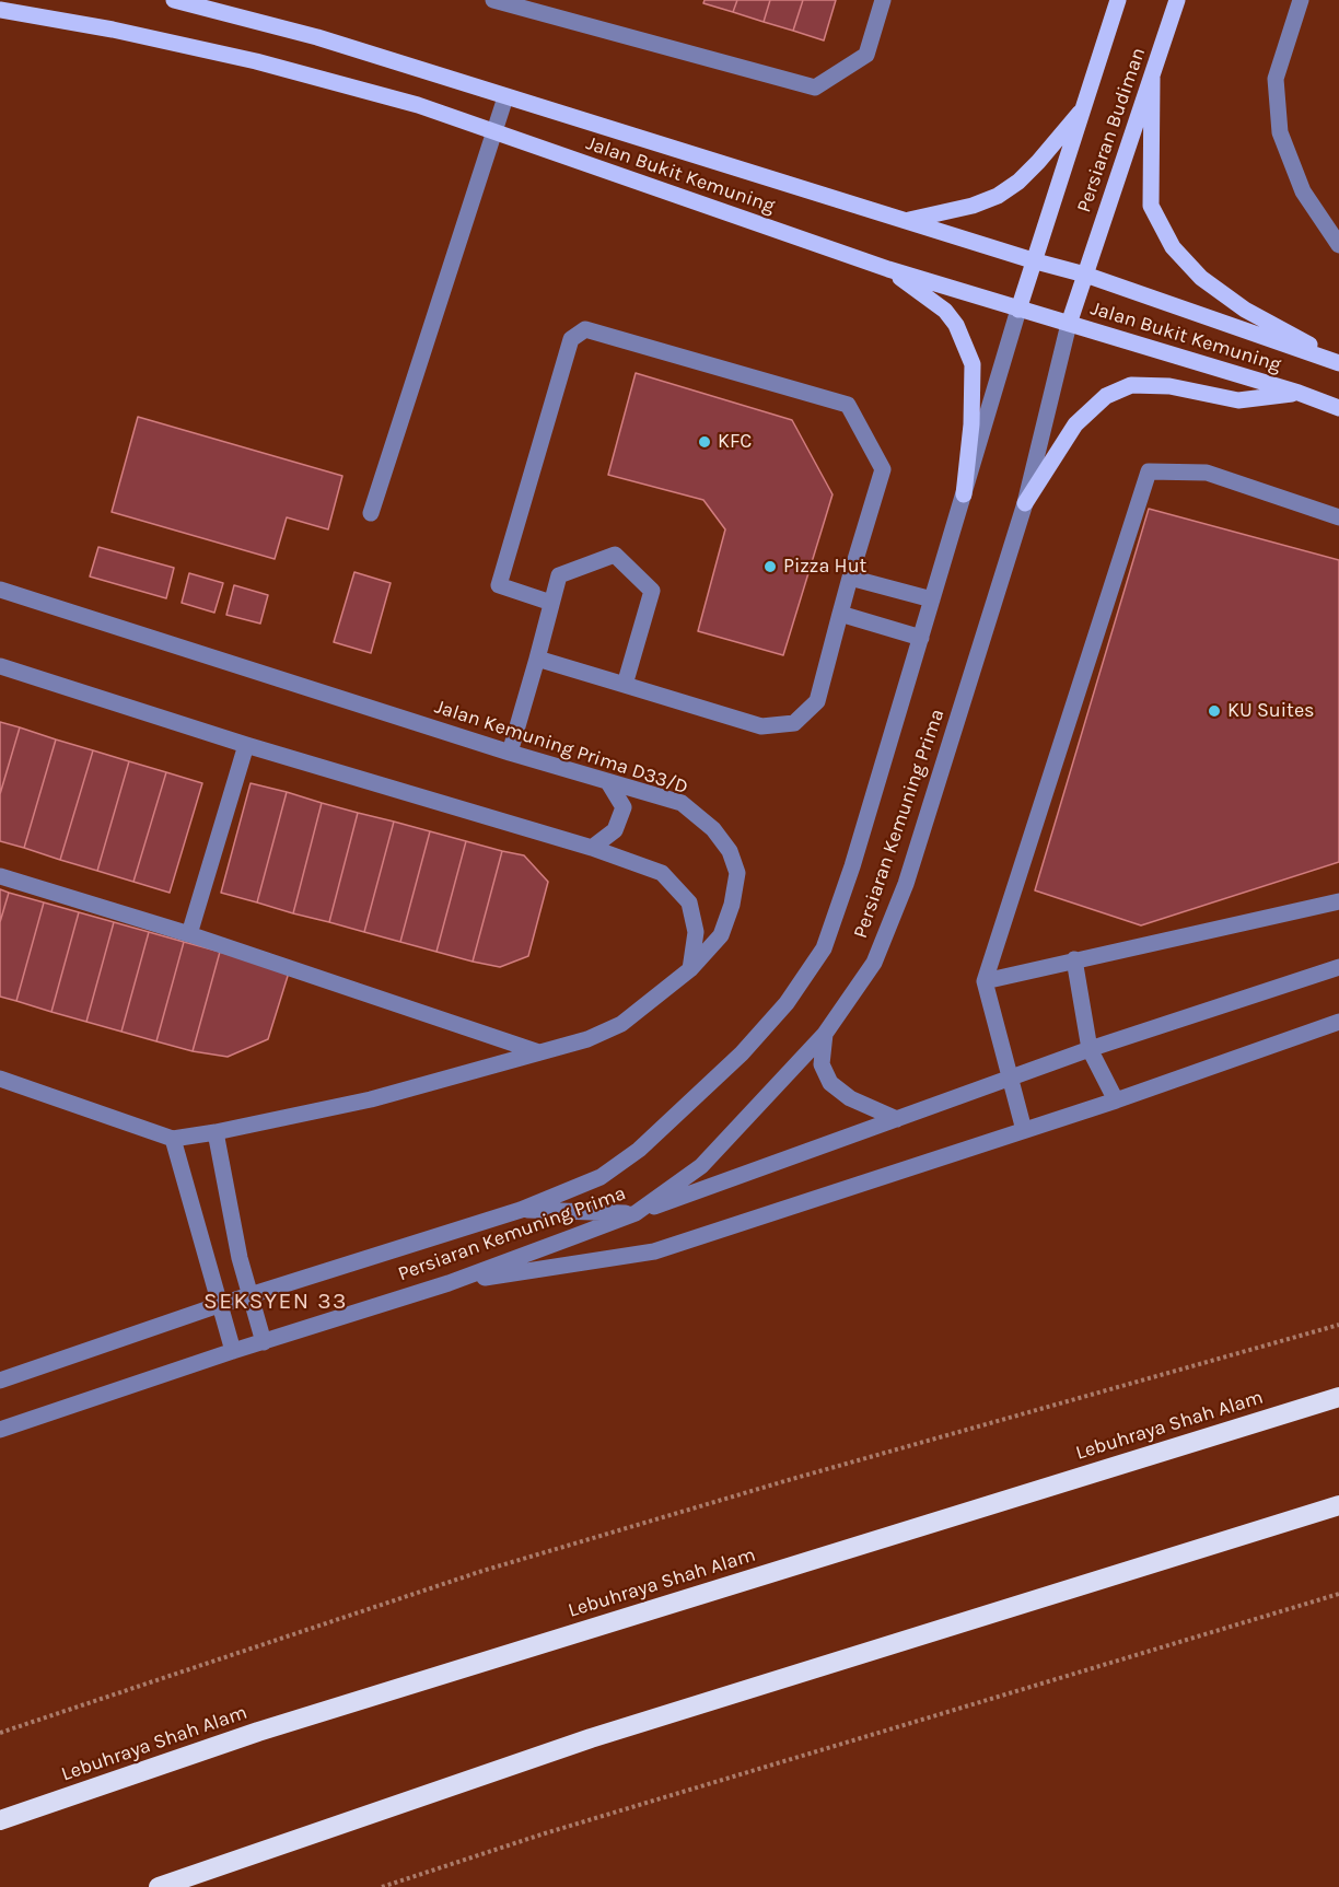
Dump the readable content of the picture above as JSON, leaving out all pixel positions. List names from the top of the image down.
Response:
{
  "streets": {
    "highway": ["Lebuhraya Shah Alam"],
    "main road": ["Persiaran Budiman", "Jalan Bukit Kemuning"],
    "street": ["Jalan Kemuning Prima D33/D", "Persiaran Kemuning Prima"]
  },
  "crossings": [
    ["Persiaran Budiman", "Jalan Bukit Kemuning"],
    ["Persiaran Budiman", "Persiaran Kemuning Prima"],
    ["Jalan Bukit Kemuning", "Persiaran Kemuning Prima"]
  ],
  "districts": ["SEKSYEN 33"],
  "places": ["KFC", "Pizza Hut", "KU Suites"]
}
